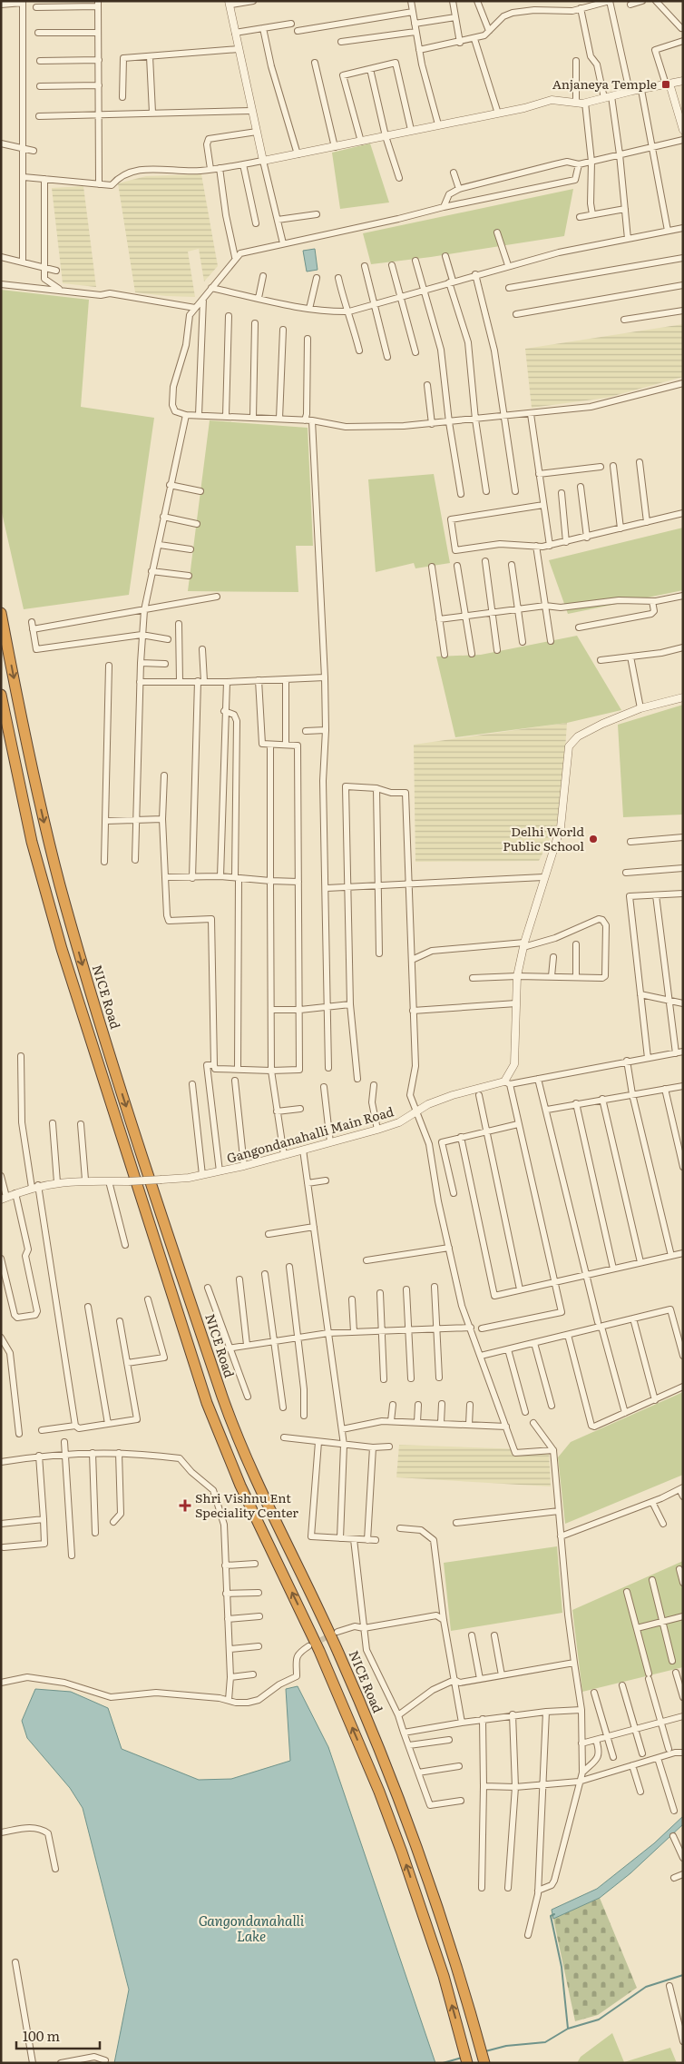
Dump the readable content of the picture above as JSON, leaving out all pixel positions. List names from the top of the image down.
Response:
{
  "streets": {
    "highway": ["NICE Road"],
    "street": ["Gangondanahalli Main Road"]
  },
  "water": ["Gangondanahalli Lake"],
  "places": {
    "transit": ["Anjaneya Temple"],
    "other": ["Delhi World Public School"],
    "health": ["Shri Vishnu Ent Speciality Center"]
  },
  "scale_bar": "100 m"
}
